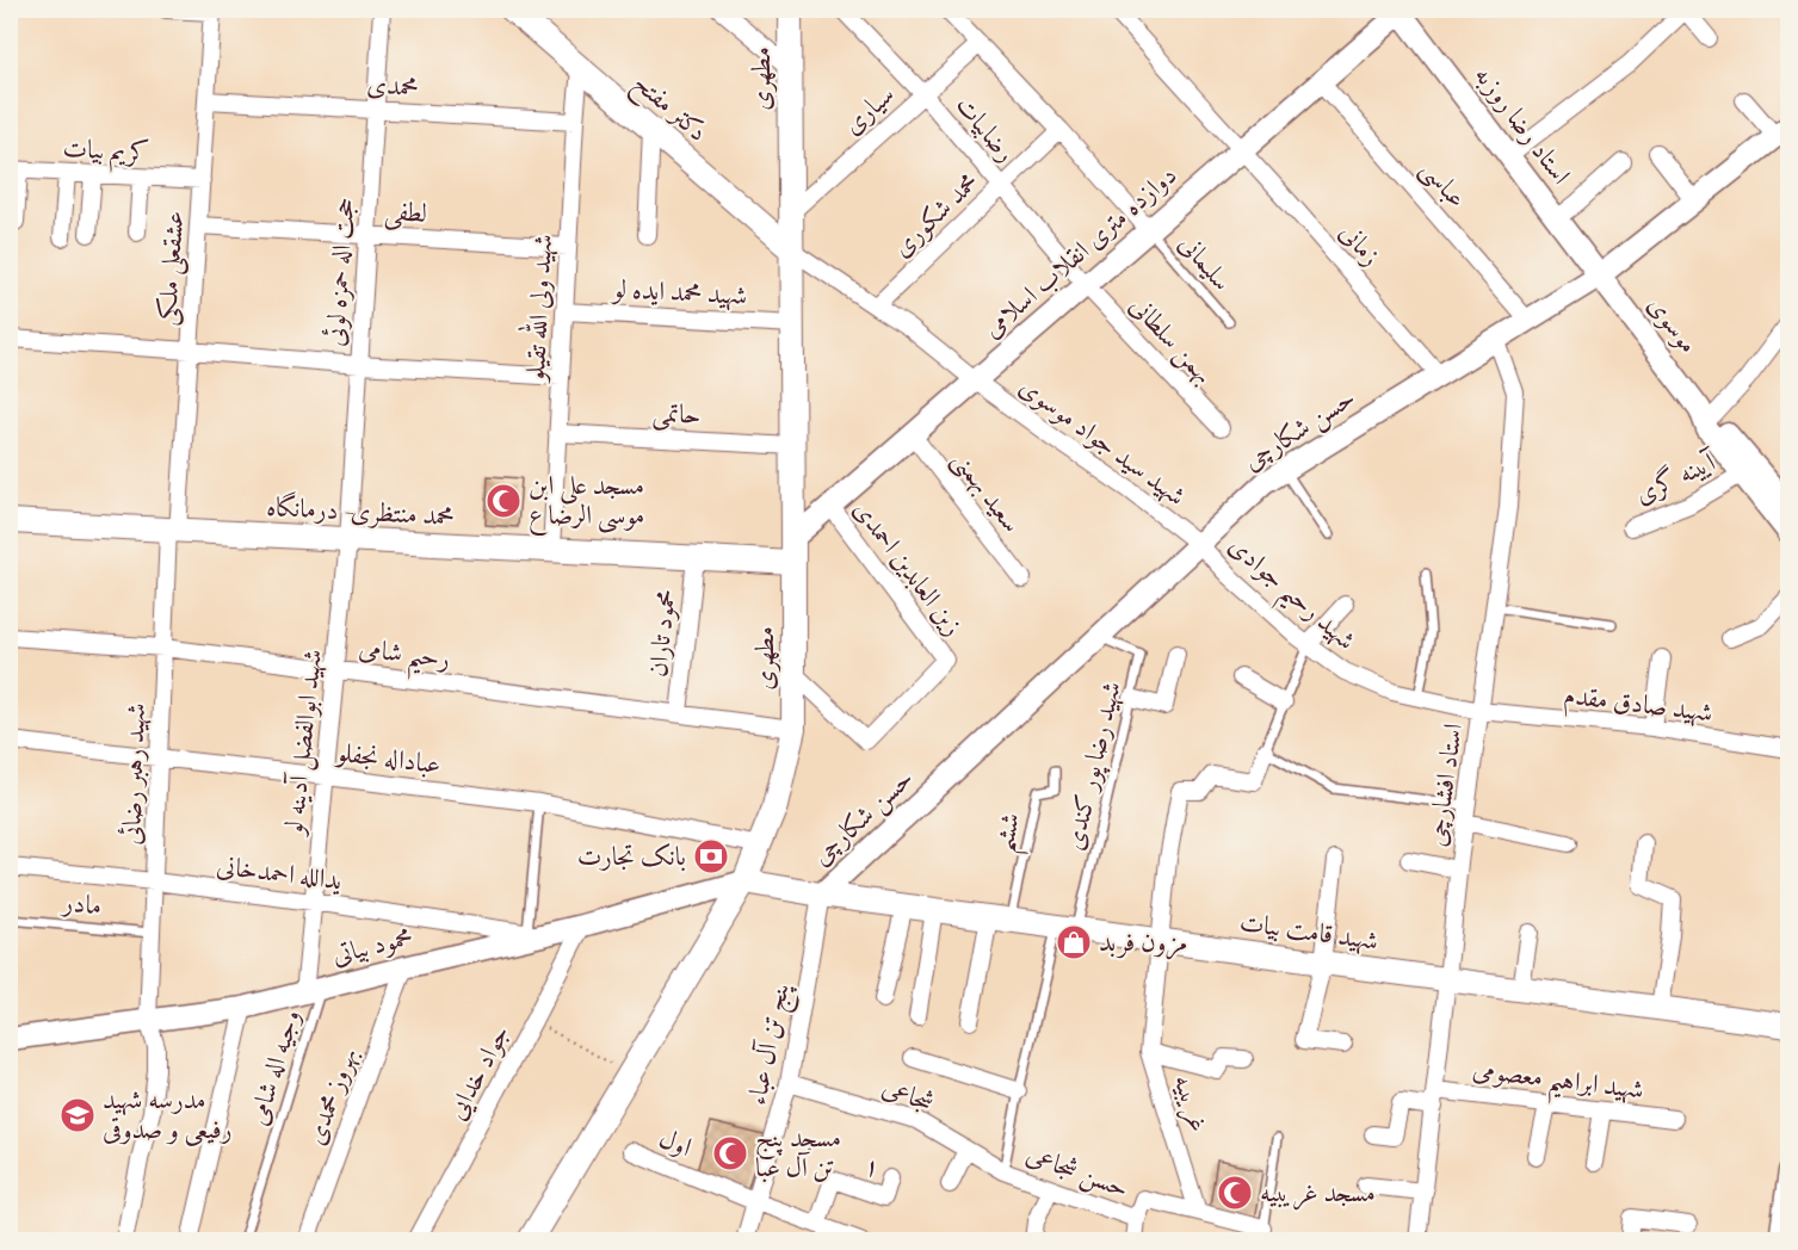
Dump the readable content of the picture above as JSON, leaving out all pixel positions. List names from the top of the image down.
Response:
{
  "streets": {
    "main road": [
      "مطهری",
      "دکتر مفتح",
      "محمد منتظری- درمانگاه",
      "شهید قامت بیات"
    ],
    "street": [
      "محمدی",
      "سیاری",
      "استاد رضا روزبه",
      "رضابیات",
      "کریم بیات",
      "عباسی",
      "لطفی",
      "محمد شکوری",
      "زمانی",
      "دوازده متری انقلاب اسلامی",
      "عشقعلی ملکی",
      "حجت اله حمزه لوئی",
      "شهید محمد ایده لو",
      "شهید ولی الله تقیلو",
      "موسوی",
      "بهمن سلطانی",
      "حاتمی",
      "حسن شکارچی",
      "شهید سید جواد موسوی",
      "آیینه گری",
      "سعید بهمنی",
      "زین العابدین احمدی",
      "شهید رحیم جوادی",
      "محمود تاران",
      "رحیم شامی",
      "شهید صادق مقدم",
      "شهید ابوالفضل آدینه لو",
      "عباداله نجفلو",
      "شهید رهبر رضائی",
      "استاد افشارچی",
      "یدالله احمدخانی",
      "محمود بیاتی",
      "پنج تن آل عباء",
      "جواد خدایی",
      "شهید ابراهیم معصومی",
      "شجاعی",
      "بهروز محمدی",
      "غریبیه",
      "اول",
      "۱",
      "حسن شجاعی"
    ],
    "lane": [
      "سلیمانی",
      "شهید رضا پور کندی",
      "ششم",
      "مادر",
      "وجیه اله شامی"
    ]
  },
  "crossings": [
    ["مطهری", "دکتر مفتح"],
    ["مطهری", "سیاری"],
    ["مطهری", "دوازده متری انقلاب اسلامی"],
    ["مطهری", "شهید محمد ایده لو"],
    ["مطهری", "حاتمی"],
    ["مطهری", "شهید سید جواد موسوی"],
    ["مطهری", "محمد منتظری- درمانگاه"],
    ["مطهری", "زین العابدین احمدی"],
    ["مطهری", "رحیم شامی"],
    ["مطهری", "عباداله نجفلو"],
    ["مطهری", "شهید قامت بیات"],
    ["مطهری", "محمود بیاتی"],
    ["محمدی", "عشقعلی ملکی"],
    ["محمدی", "حجت اله حمزه لوئی"],
    ["محمدی", "شهید ولی الله تقیلو"],
    ["دکتر مفتح", "شهید ولی الله تقیلو"],
    ["دکتر مفتح", "شهید سید جواد موسوی"],
    ["سیاری", "رضابیات"],
    ["استاد رضا روزبه", "دوازده متری انقلاب اسلامی"],
    ["استاد رضا روزبه", "موسوی"],
    ["استاد رضا روزبه", "حسن شکارچی"],
    ["رضابیات", "محمد شکوری"],
    ["رضابیات", "دوازده متری انقلاب اسلامی"],
    ["رضابیات", "بهمن سلطانی"],
    ["کریم بیات", "عشقعلی ملکی"],
    ["عباسی", "دوازده متری انقلاب اسلامی"],
    ["عباسی", "حسن شکارچی"],
    ["لطفی", "عشقعلی ملکی"],
    ["لطفی", "حجت اله حمزه لوئی"],
    ["لطفی", "شهید ولی الله تقیلو"],
    ["محمد شکوری", "شهید سید جواد موسوی"],
    ["زمانی", "دوازده متری انقلاب اسلامی"],
    ["زمانی", "حسن شکارچی"],
    ["دوازده متری انقلاب اسلامی", "سلیمانی"],
    ["دوازده متری انقلاب اسلامی", "بهمن سلطانی"],
    ["دوازده متری انقلاب اسلامی", "شهید سید جواد موسوی"],
    ["دوازده متری انقلاب اسلامی", "سعید بهمنی"],
    ["دوازده متری انقلاب اسلامی", "زین العابدین احمدی"],
    ["عشقعلی ملکی", "محمد منتظری- درمانگاه"],
    ["عشقعلی ملکی", "شهید رهبر رضائی"],
    ["حجت اله حمزه لوئی", "محمد منتظری- درمانگاه"],
    ["حجت اله حمزه لوئی", "شهید ابوالفضل آدینه لو"],
    ["شهید محمد ایده لو", "شهید ولی الله تقیلو"],
    ["شهید ولی الله تقیلو", "حاتمی"],
    ["شهید ولی الله تقیلو", "محمد منتظری- درمانگاه"],
    ["موسوی", "حسن شکارچی"],
    ["موسوی", "آیینه گری"],
    ["حسن شکارچی", "شهید سید جواد موسوی"],
    ["حسن شکارچی", "شهید رحیم جوادی"],
    ["حسن شکارچی", "شهید رضا پور کندی"],
    ["حسن شکارچی", "استاد افشارچی"],
    ["حسن شکارچی", "شهید قامت بیات"],
    ["حسن شکارچی", "پنج تن آل عباء"],
    ["شهید سید جواد موسوی", "شهید رحیم جوادی"],
    ["محمد منتظری- درمانگاه", "محمود تاران"],
    ["محمد منتظری- درمانگاه", "شهید ابوالفضل آدینه لو"],
    ["محمد منتظری- درمانگاه", "شهید رهبر رضائی"],
    ["شهید رحیم جوادی", "شهید صادق مقدم"],
    ["شهید رحیم جوادی", "استاد افشارچی"],
    ["محمود تاران", "رحیم شامی"],
    ["رحیم شامی", "شهید ابوالفضل آدینه لو"],
    ["رحیم شامی", "شهید رهبر رضائی"],
    ["شهید صادق مقدم", "استاد افشارچی"],
    ["شهید ابوالفضل آدینه لو", "عباداله نجفلو"],
    ["شهید ابوالفضل آدینه لو", "یدالله احمدخانی"],
    ["شهید ابوالفضل آدینه لو", "محمود بیاتی"],
    ["شهید ابوالفضل آدینه لو", "وجیه اله شامی"],
    ["عباداله نجفلو", "شهید رهبر رضائی"],
    ["شهید رضا پور کندی", "شهید قامت بیات"],
    ["شهید رضا پور کندی", "شجاعی"],
    ["شهید رضا پور کندی", "حسن شجاعی"],
    ["شهید رهبر رضائی", "یدالله احمدخانی"],
    ["شهید رهبر رضائی", "مادر"],
    ["شهید رهبر رضائی", "محمود بیاتی"],
    ["استاد افشارچی", "شهید قامت بیات"],
    ["استاد افشارچی", "شهید ابراهیم معصومی"],
    ["ششم", "شهید قامت بیات"],
    ["یدالله احمدخانی", "محمود بیاتی"],
    ["شهید قامت بیات", "محمود بیاتی"],
    ["شهید قامت بیات", "پنج تن آل عباء"],
    ["شهید قامت بیات", "غریبیه"],
    ["محمود بیاتی", "وجیه اله شامی"],
    ["محمود بیاتی", "جواد خدایی"],
    ["محمود بیاتی", "بهروز محمدی"],
    ["پنج تن آل عباء", "شجاعی"],
    ["پنج تن آل عباء", "اول"],
    ["شجاعی", "حسن شجاعی"],
    ["اول", "۱"]
  ],
  "places": {
    "mosque": ["مسجد علی ابن موسی الرضا ع", "مسجد پنج تن آل عبا", "مسجد غریبیه"],
    "bank": ["بانک تجارت"],
    "shop": ["مزون فربد"],
    "school or university": ["مدرسه شهید رفیعی و صدوقی"]
  }
}
